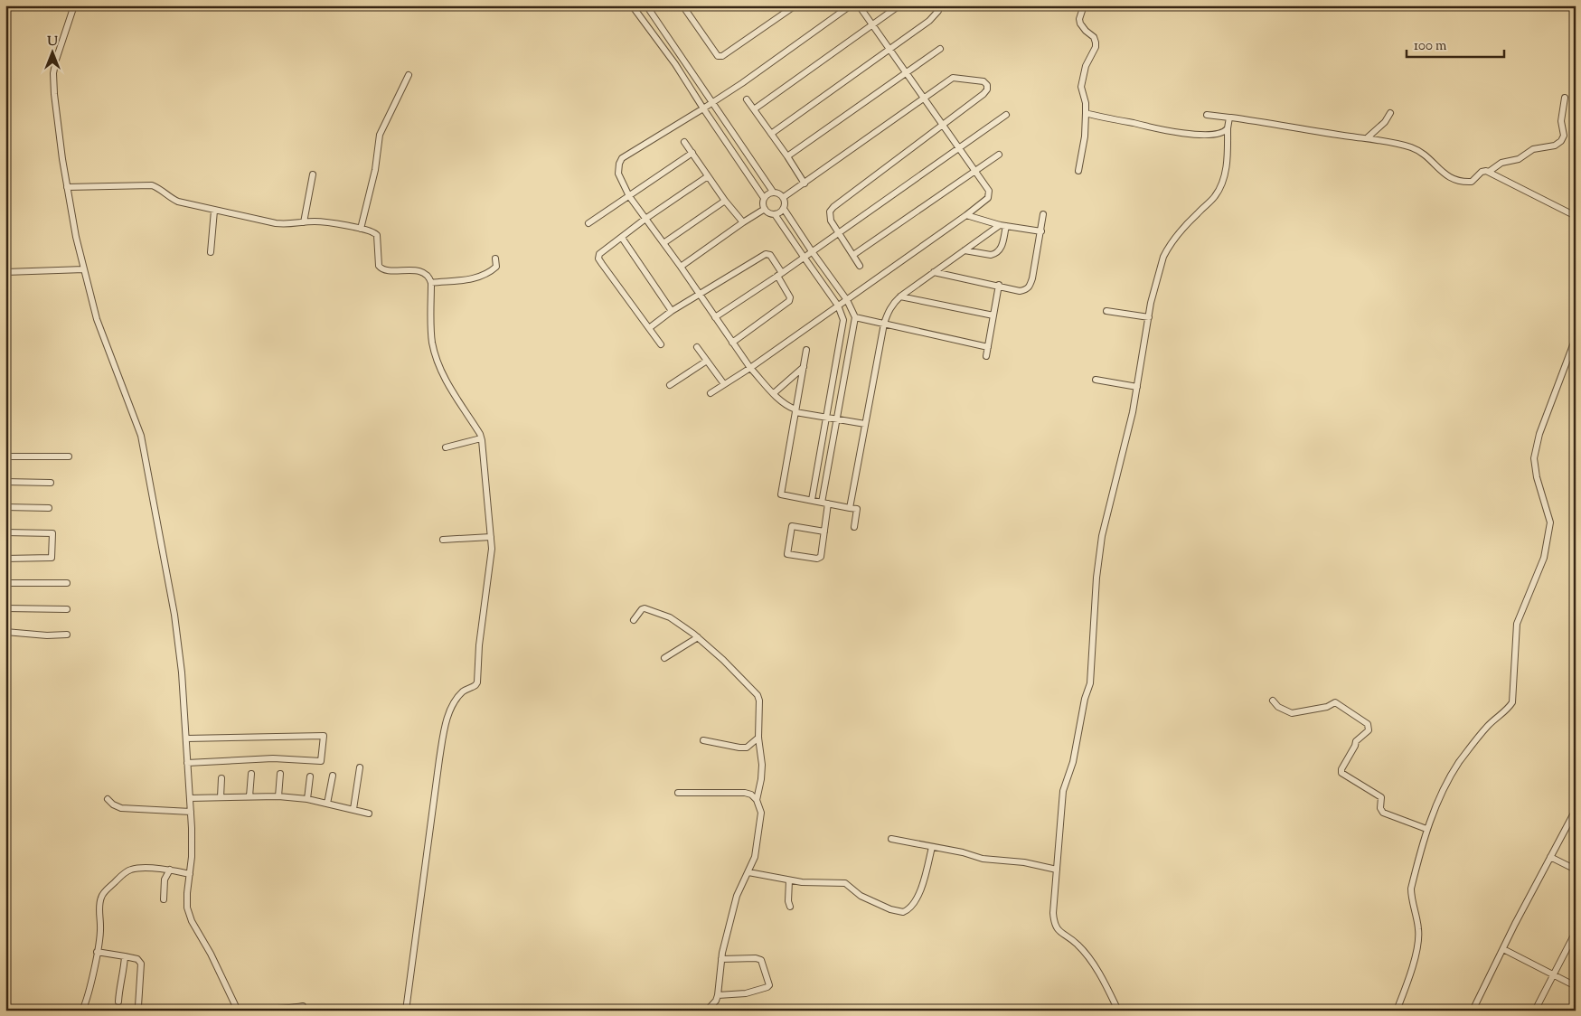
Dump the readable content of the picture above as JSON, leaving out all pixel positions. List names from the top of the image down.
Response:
{
  "scale_bar": "100 m",
  "north": "top"
}
